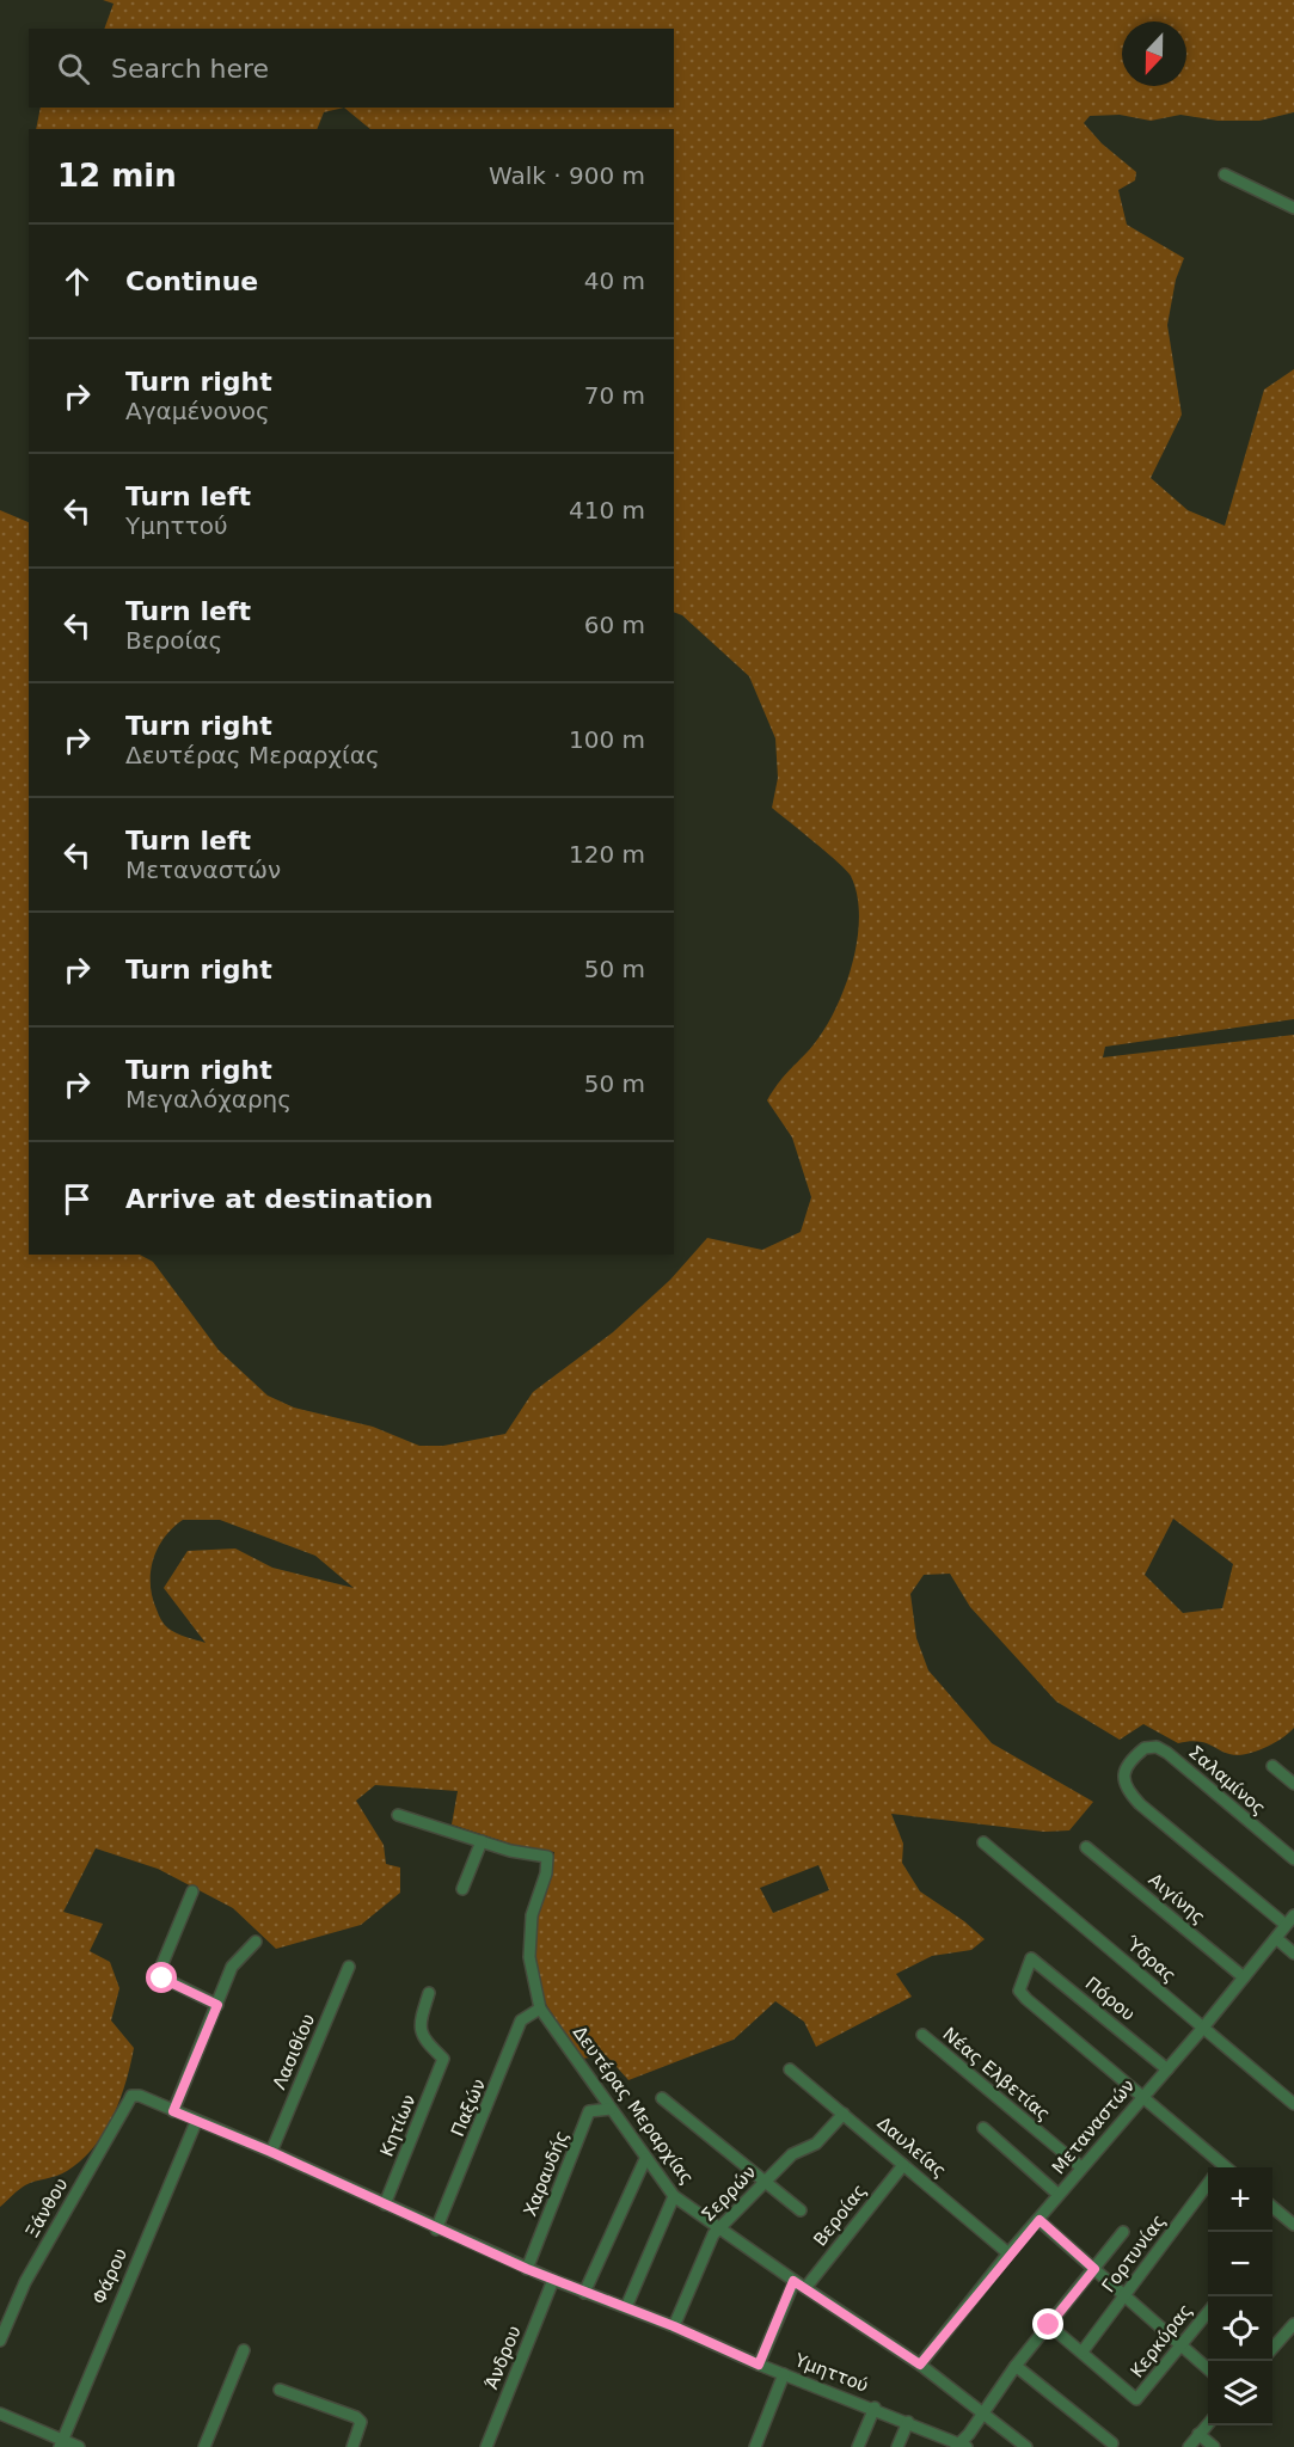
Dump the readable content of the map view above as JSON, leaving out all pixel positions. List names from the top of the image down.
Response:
{
  "streets": {
    "street": [
      "Σαλαμίνος",
      "Αιγίνης",
      "Ύδρας",
      "Πόρου",
      "Λασιθίου",
      "Νέας Ελβετίας",
      "Δευτέρας Μεραρχίας",
      "Παξών",
      "Κητίων",
      "Μεταναστών",
      "Δαυλείας",
      "Χαραυδής",
      "Σερρών",
      "Ξάνθου",
      "Βεροίας",
      "Γορτυνίας",
      "Φάρου",
      "Κερκύρας",
      "Άνδρου",
      "Υμηττού"
    ]
  },
  "crossings": [
    ["Σαλαμίνος", "Μεταναστών"],
    ["Αιγίνης", "Μεταναστών"],
    ["Ύδρας", "Μεταναστών"],
    ["Πόρου", "Μεταναστών"],
    ["Λασιθίου", "Υμηττού"],
    ["Νέας Ελβετίας", "Μεταναστών"],
    ["Δευτέρας Μεραρχίας", "Παξών"],
    ["Δευτέρας Μεραρχίας", "Μεταναστών"],
    ["Δευτέρας Μεραρχίας", "Χαραυδής"],
    ["Δευτέρας Μεραρχίας", "Σερρών"],
    ["Δευτέρας Μεραρχίας", "Βεροίας"],
    ["Παξών", "Υμηττού"],
    ["Κητίων", "Υμηττού"],
    ["Μεταναστών", "Δαυλείας"],
    ["Δαυλείας", "Σερρών"],
    ["Δαυλείας", "Βεροίας"],
    ["Χαραυδής", "Υμηττού"],
    ["Σερρών", "Υμηττού"],
    ["Ξάνθου", "Υμηττού"],
    ["Γορτυνίας", "Κερκύρας"],
    ["Φάρου", "Υμηττού"],
    ["Άνδρου", "Υμηττού"]
  ],
  "north": "bottom",
  "page": {
    "search": "Search here",
    "heading": ["12 min", "Walk · 900 m"],
    "list": [
      ["Continue", "40 m"],
      ["Turn right", "Αγαμένονος", "70 m"],
      ["Turn left", "Υμηττού", "410 m"],
      ["Turn left", "Βεροίας", "60 m"],
      ["Turn right", "Δευτέρας Μεραρχίας", "100 m"],
      ["Turn left", "Μεταναστών", "120 m"],
      ["Turn right", "50 m"],
      ["Turn right", "Μεγαλόχαρης", "50 m"],
      "Arrive at destination"
    ],
    "map_buttons": ["+", "−"]
  }
}
